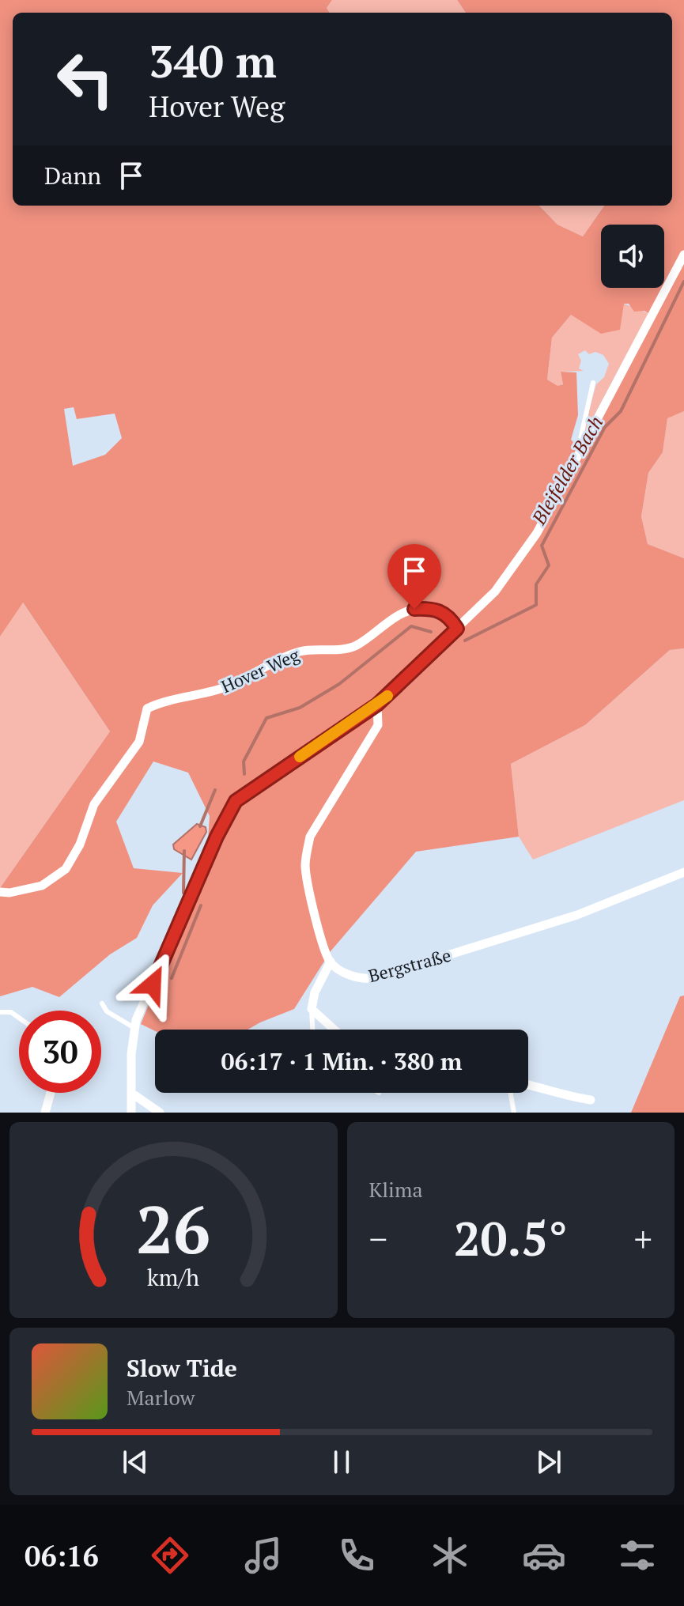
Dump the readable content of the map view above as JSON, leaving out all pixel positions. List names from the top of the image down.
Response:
{
  "streets": {
    "street": ["Hover Weg", "Bergstraße"]
  },
  "water": ["Bleifelder Bach"],
  "page": {
    "turn": ["340 m", "Hover Weg"],
    "then": "Dann",
    "limit": "30",
    "trip": "06:17 · 1 Min. · 380 m",
    "tile": "Klima",
    "heat": ["−", "20.5°", "+"],
    "song": ["Slow Tide", "Marlow"],
    "tabs": "06:16",
    "gauge": ["26", "km/h"]
  }
}
